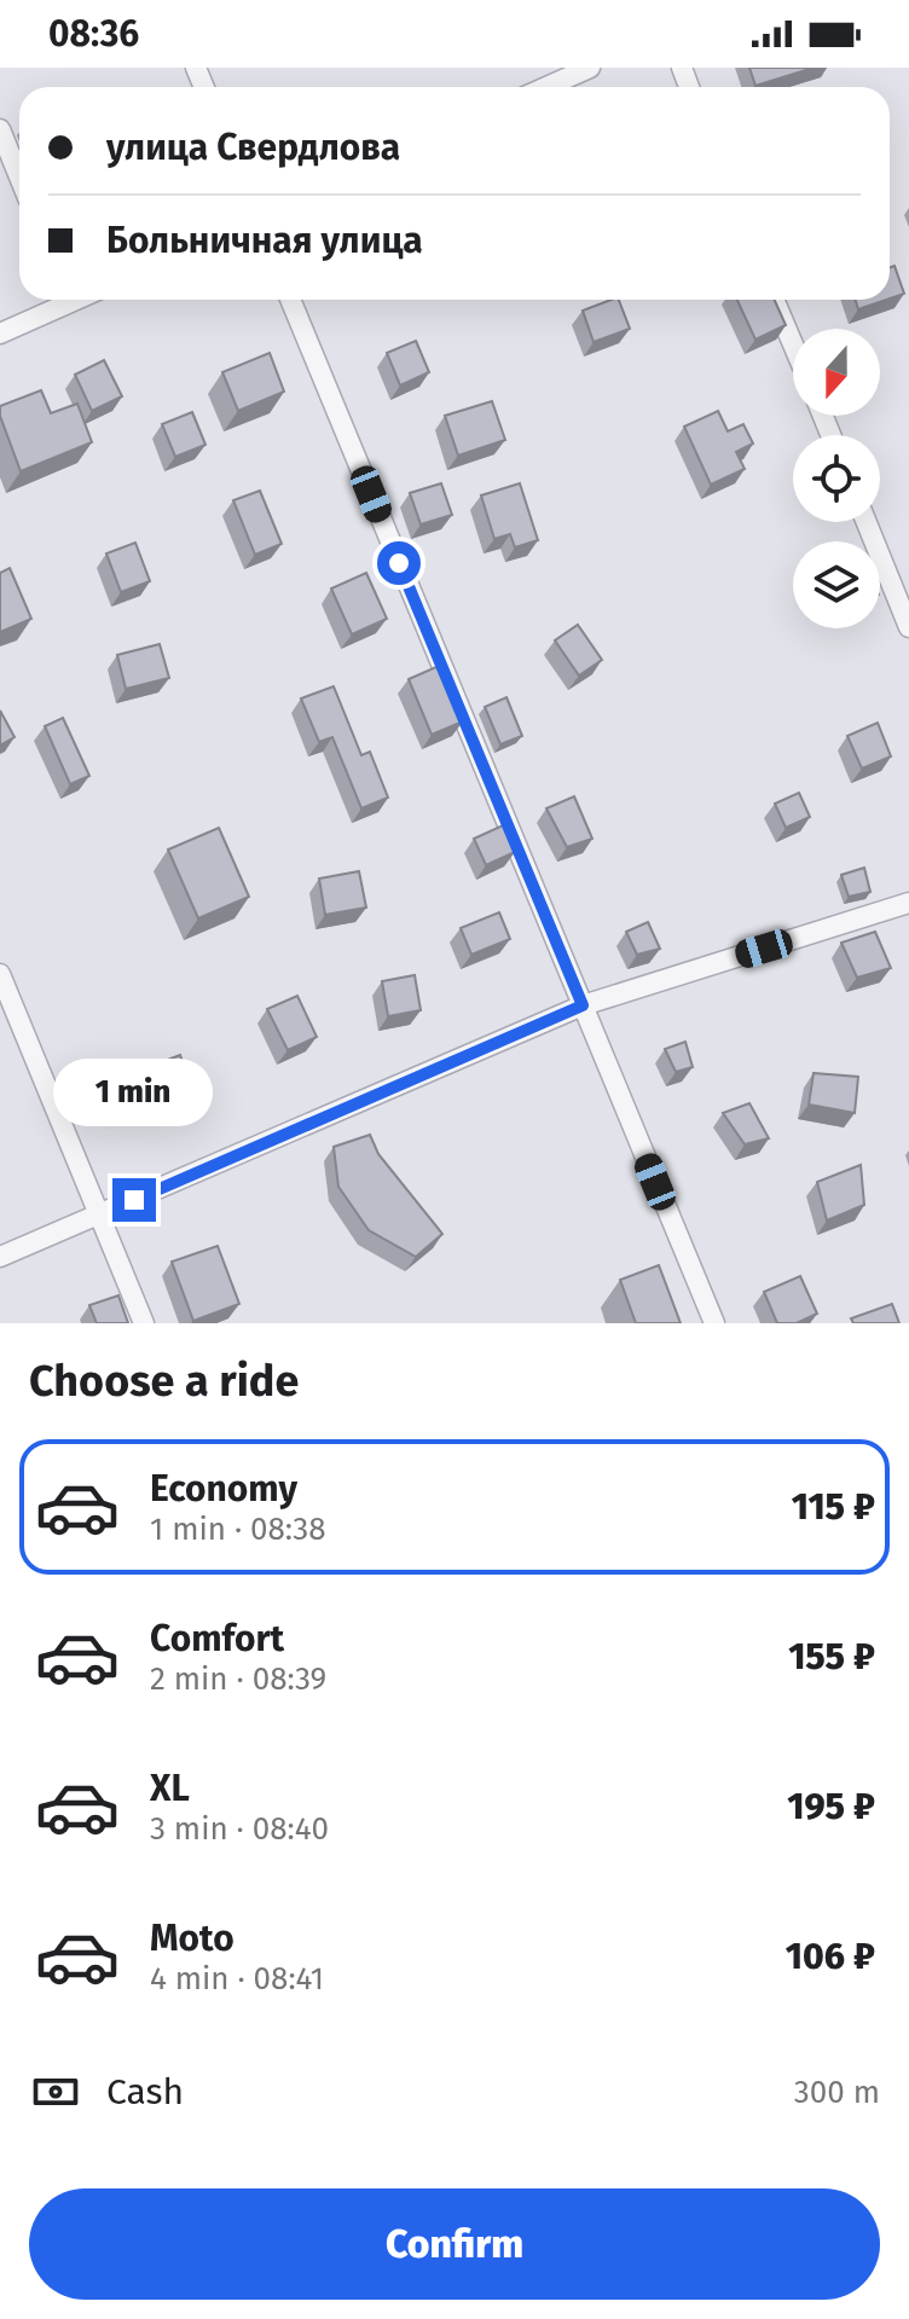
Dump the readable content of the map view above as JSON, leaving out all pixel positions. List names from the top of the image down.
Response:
{
  "north": "bottom",
  "page": {
    "status": "08:36",
    "banner": ["улица Свердлова", "Больничная улица"],
    "bubble": "1 min",
    "heading": "Choose a ride",
    "list": [
      {
        "name": "Economy",
        "note": "1 min · 08:38",
        "value": "115 ₽"
      },
      {
        "name": "Comfort",
        "note": "2 min · 08:39",
        "value": "155 ₽"
      },
      {
        "name": "XL",
        "note": "3 min · 08:40",
        "value": "195 ₽"
      },
      {
        "name": "Moto",
        "note": "4 min · 08:41",
        "value": "106 ₽"
      }
    ],
    "pay": ["Cash", "300 m"],
    "buttons": "Confirm"
  }
}
